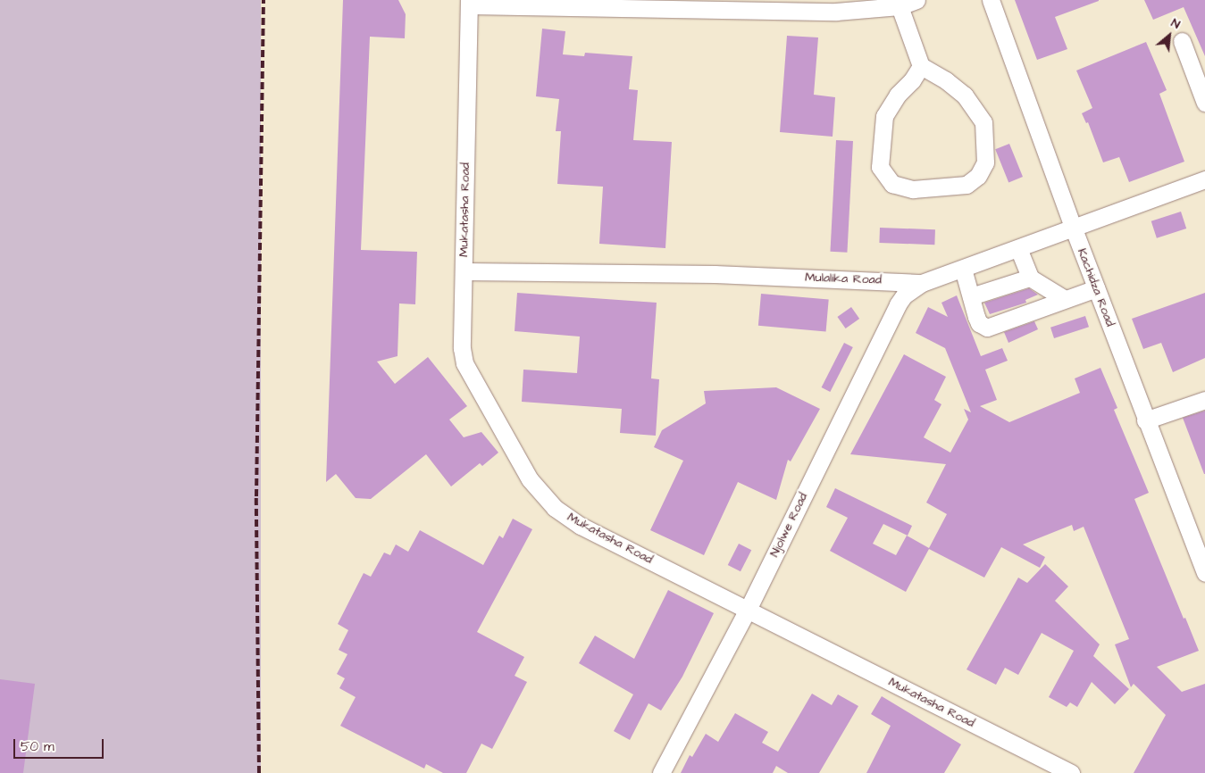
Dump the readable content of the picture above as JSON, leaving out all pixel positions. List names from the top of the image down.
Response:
{
  "streets": {
    "street": [
      "Mukatasha Road",
      "Mulalika Road",
      "Kachidza Road",
      "Njolwe Road"
    ]
  },
  "crossings": [
    ["Mukatasha Road", "Mulalika Road"],
    ["Mukatasha Road", "Njolwe Road"],
    ["Mulalika Road", "Kachidza Road"],
    ["Mulalika Road", "Njolwe Road"]
  ],
  "scale_bar": "50 m",
  "north": "top right"
}
